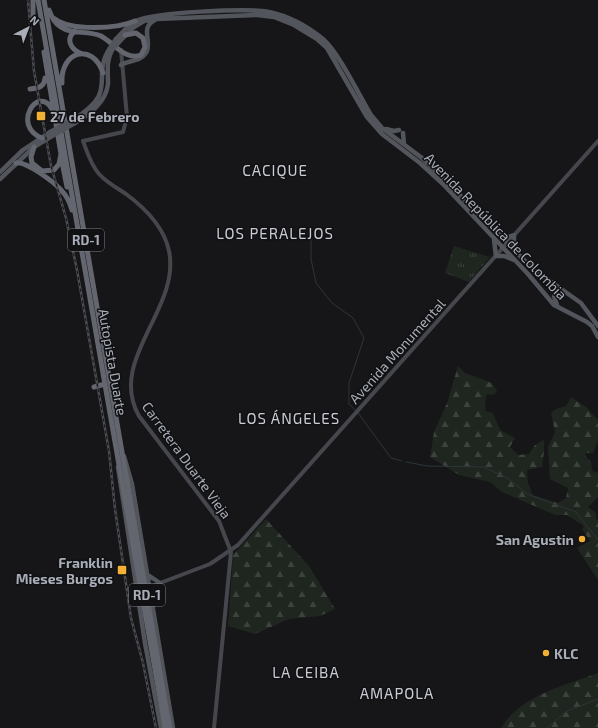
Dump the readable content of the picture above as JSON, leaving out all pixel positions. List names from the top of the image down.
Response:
{
  "streets": {
    "highway": ["RD-1", "Autopista Duarte"],
    "main road": ["Avenida República de Colombia", "Avenida Monumental", "Carretera Duarte Vieja"]
  },
  "crossings": [
    ["Avenida República de Colombia", "Avenida Monumental"],
    ["RD-1", "Autopista Duarte"],
    ["Avenida Monumental", "Autopista Duarte"],
    ["Avenida Monumental", "Carretera Duarte Vieja"]
  ],
  "districts": [
    "CACIQUE",
    "LOS PERALEJOS",
    "LOS ÁNGELES",
    "LA CEIBA",
    "AMAPOLA"
  ],
  "places": {
    "transit": ["27 de Febrero", "Franklin Mieses Burgos"],
    "other": ["San Agustin", "KLC"]
  },
  "north": "top right"
}
